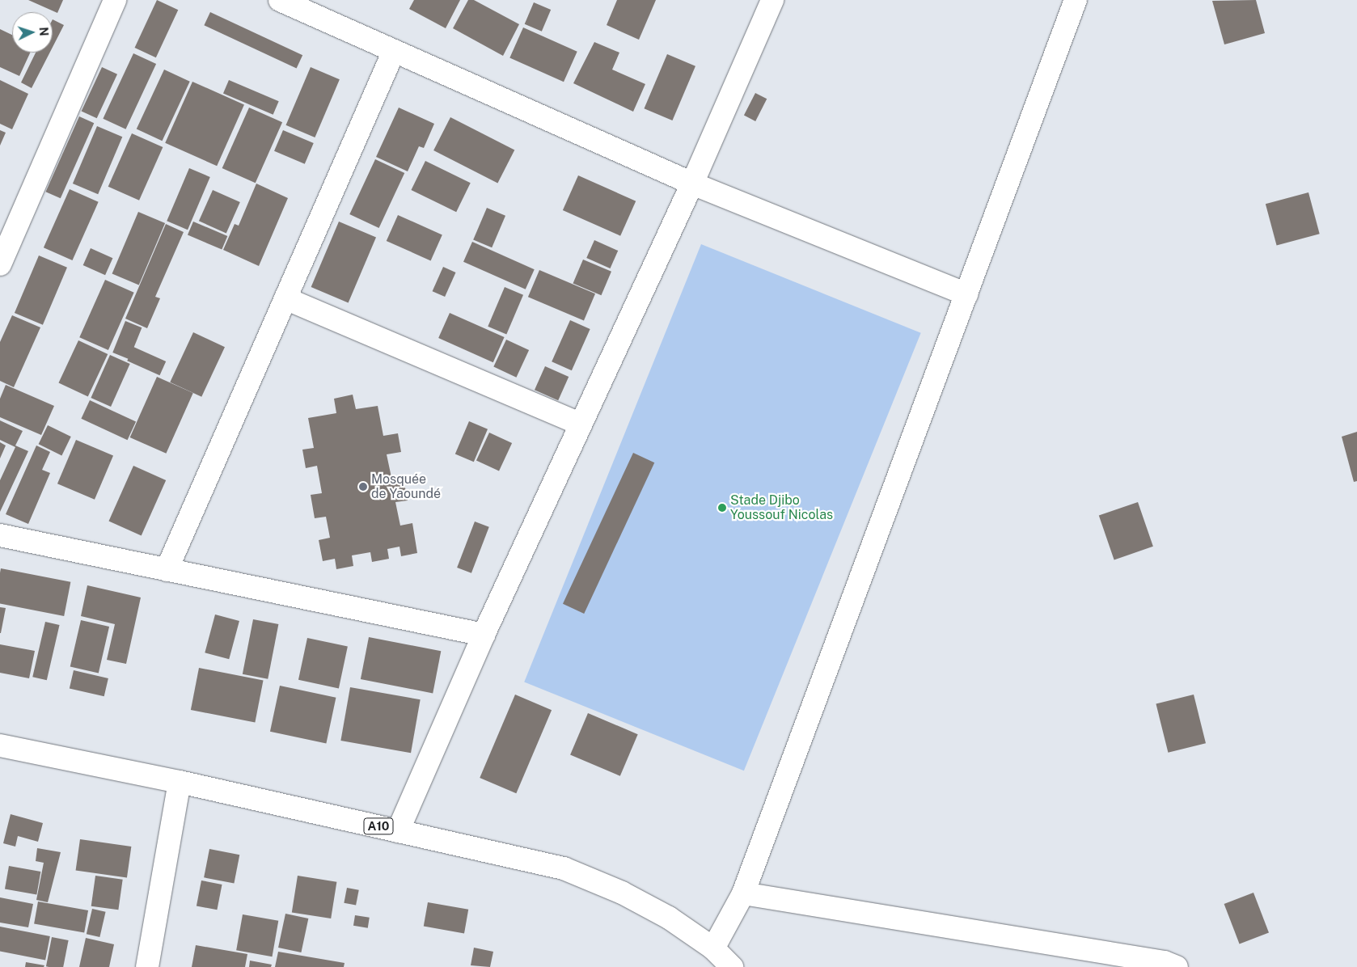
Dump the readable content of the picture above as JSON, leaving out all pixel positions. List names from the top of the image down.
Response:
{
  "streets": {
    "street": ["A10"]
  },
  "places": ["Mosquée de Yaoundé", "Stade Djibo Youssouf Nicolas"],
  "north": "right"
}
